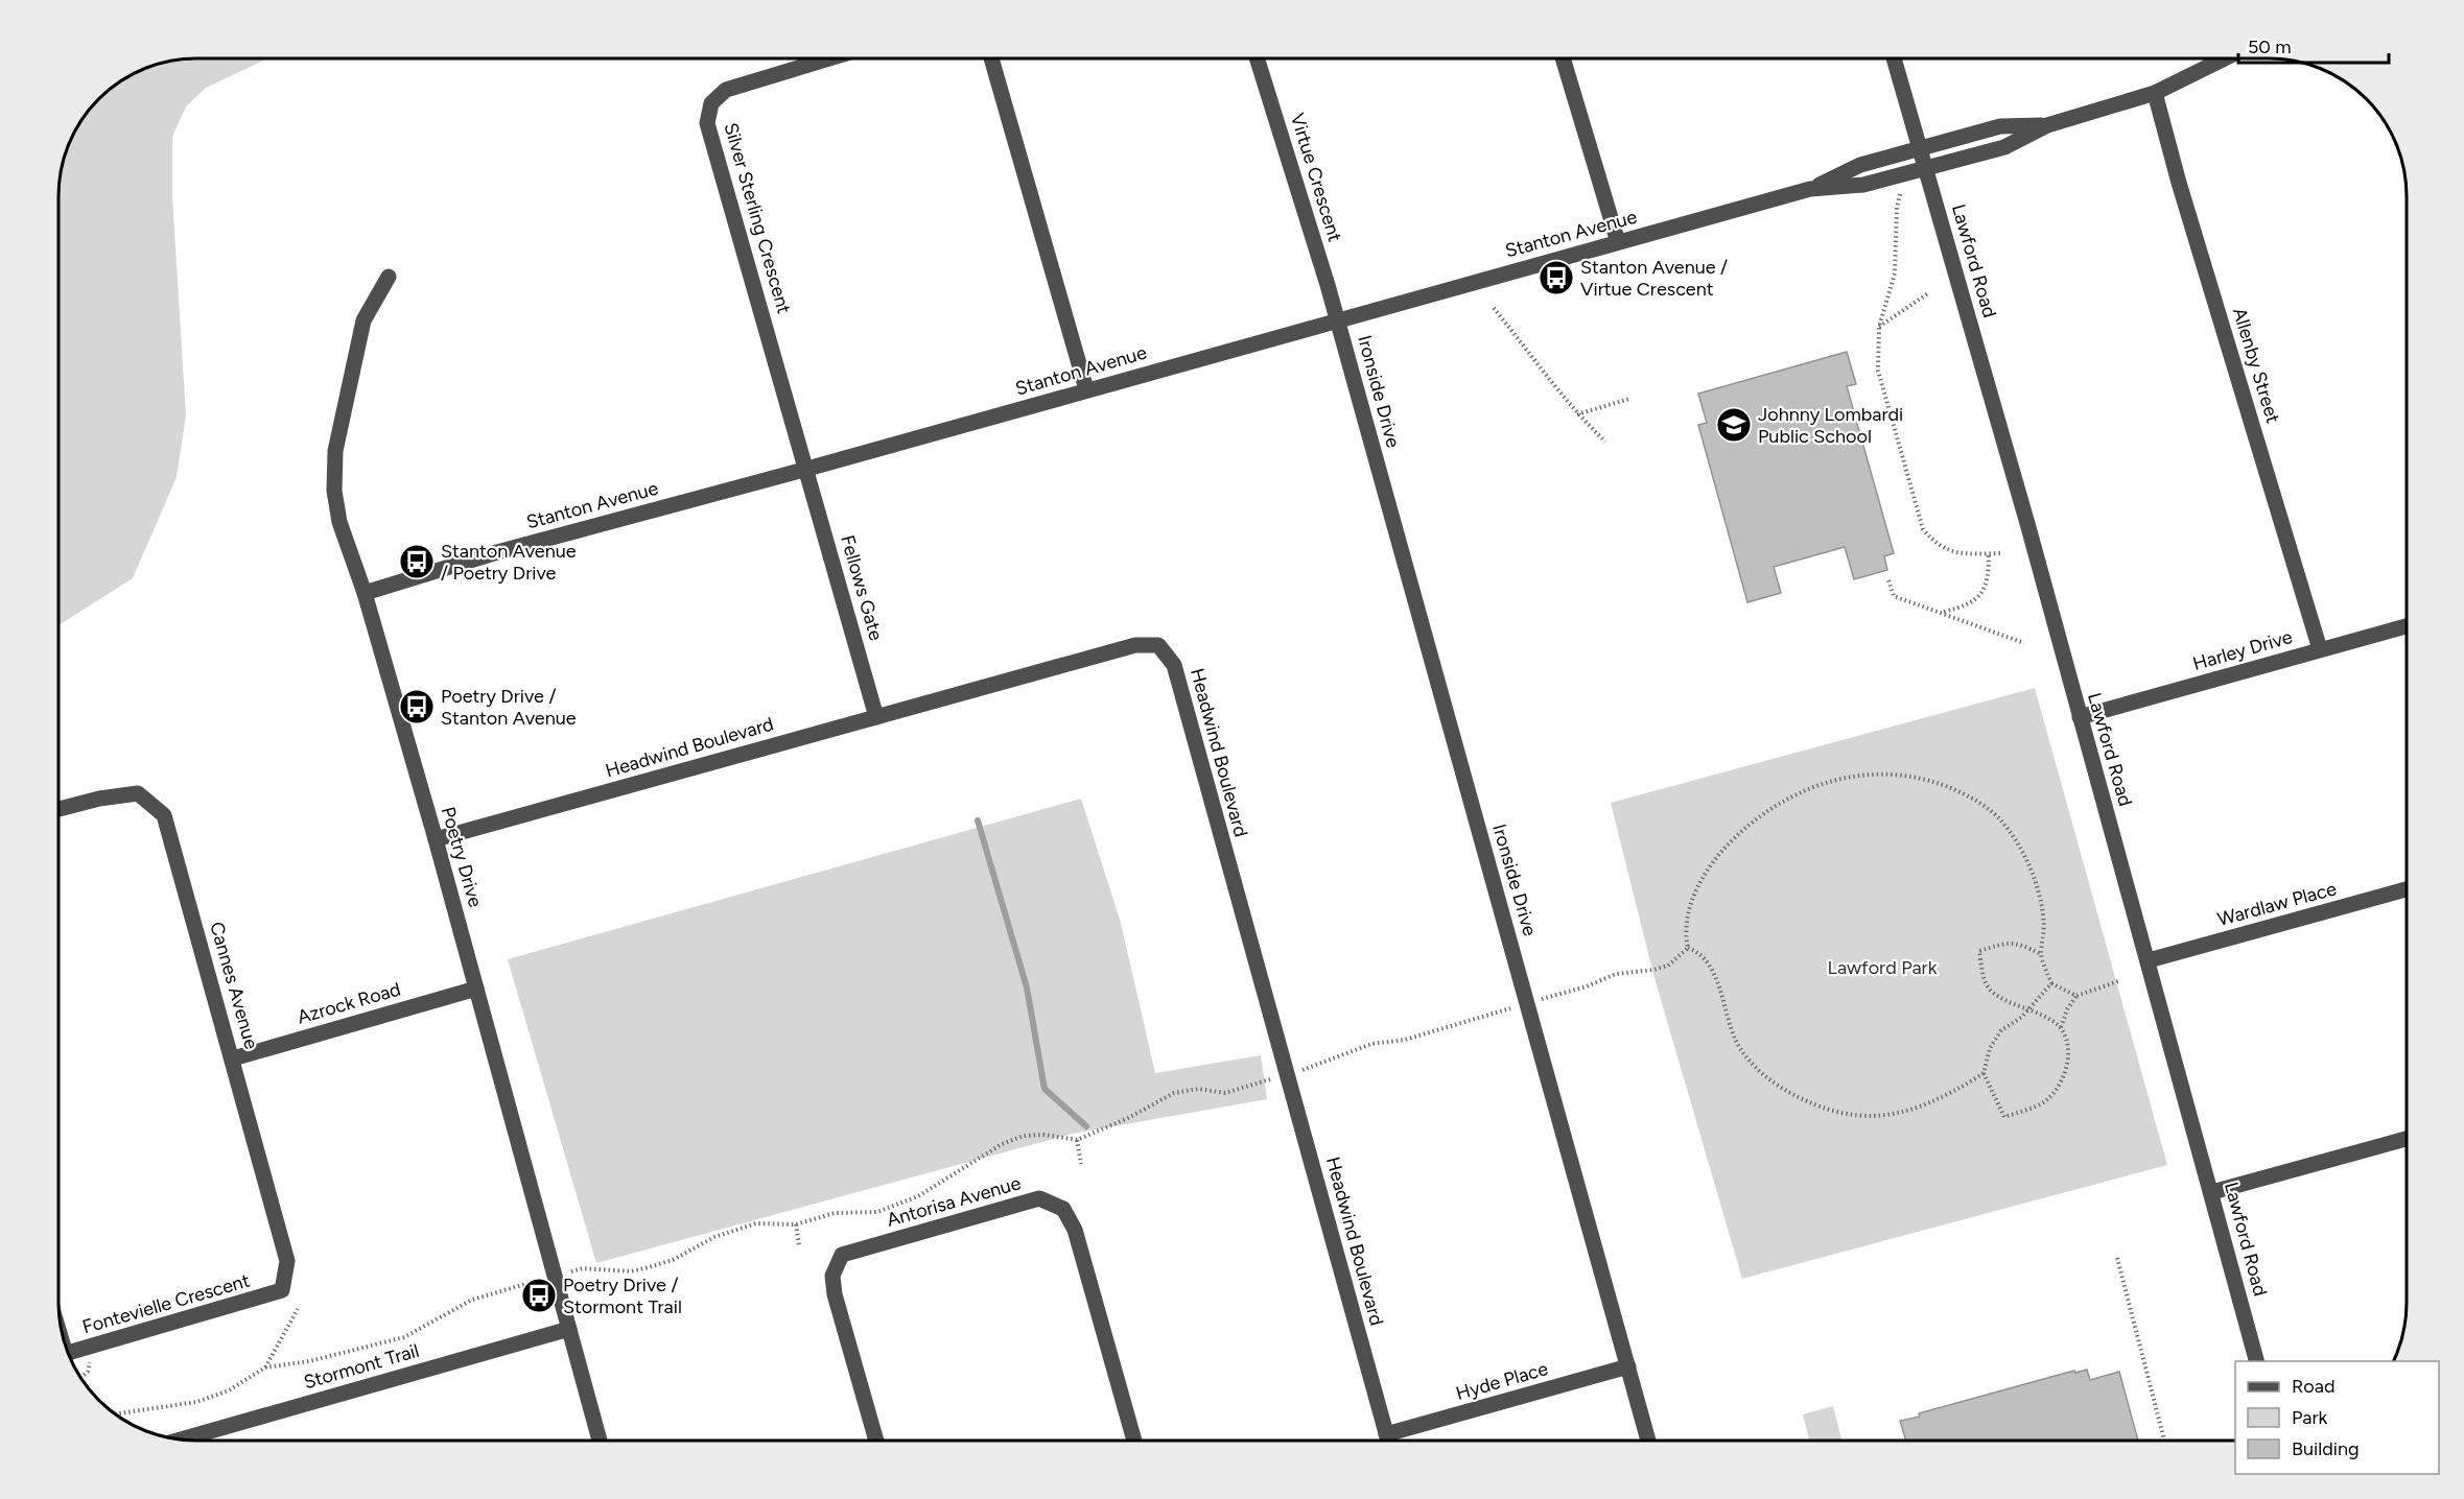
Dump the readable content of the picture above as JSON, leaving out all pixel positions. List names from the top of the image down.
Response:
{
  "streets": {
    "street": [
      "Virtue Crescent",
      "Silver Sterling Crescent",
      "Stanton Avenue",
      "Lawford Road",
      "Allenby Street",
      "Ironside Drive",
      "Fellows Gate",
      "Harley Drive",
      "Headwind Boulevard",
      "Poetry Drive",
      "Wardlaw Place",
      "Cannes Avenue",
      "Azrock Road",
      "Antorisa Avenue",
      "Fontevielle Crescent",
      "Stormont Trail",
      "Hyde Place"
    ]
  },
  "crossings": [
    ["Virtue Crescent", "Stanton Avenue"],
    ["Virtue Crescent", "Ironside Drive"],
    ["Silver Sterling Crescent", "Stanton Avenue"],
    ["Silver Sterling Crescent", "Fellows Gate"],
    ["Stanton Avenue", "Lawford Road"],
    ["Stanton Avenue", "Allenby Street"],
    ["Stanton Avenue", "Ironside Drive"],
    ["Stanton Avenue", "Fellows Gate"],
    ["Stanton Avenue", "Poetry Drive"],
    ["Lawford Road", "Harley Drive"],
    ["Lawford Road", "Wardlaw Place"],
    ["Allenby Street", "Harley Drive"],
    ["Ironside Drive", "Hyde Place"],
    ["Fellows Gate", "Headwind Boulevard"],
    ["Headwind Boulevard", "Poetry Drive"],
    ["Headwind Boulevard", "Hyde Place"],
    ["Poetry Drive", "Azrock Road"],
    ["Poetry Drive", "Stormont Trail"],
    ["Cannes Avenue", "Azrock Road"],
    ["Cannes Avenue", "Fontevielle Crescent"]
  ],
  "parks": ["Lawford Park"],
  "places": {
    "bus stop": [
      "Stanton Avenue / Virtue Crescent",
      "Stanton Avenue / Poetry Drive",
      "Poetry Drive / Stanton Avenue",
      "Poetry Drive / Stormont Trail"
    ],
    "school or university": ["Johnny Lombardi Public School"]
  },
  "legend": ["Road", "Park", "Building"],
  "scale_bar": "50 m"
}
